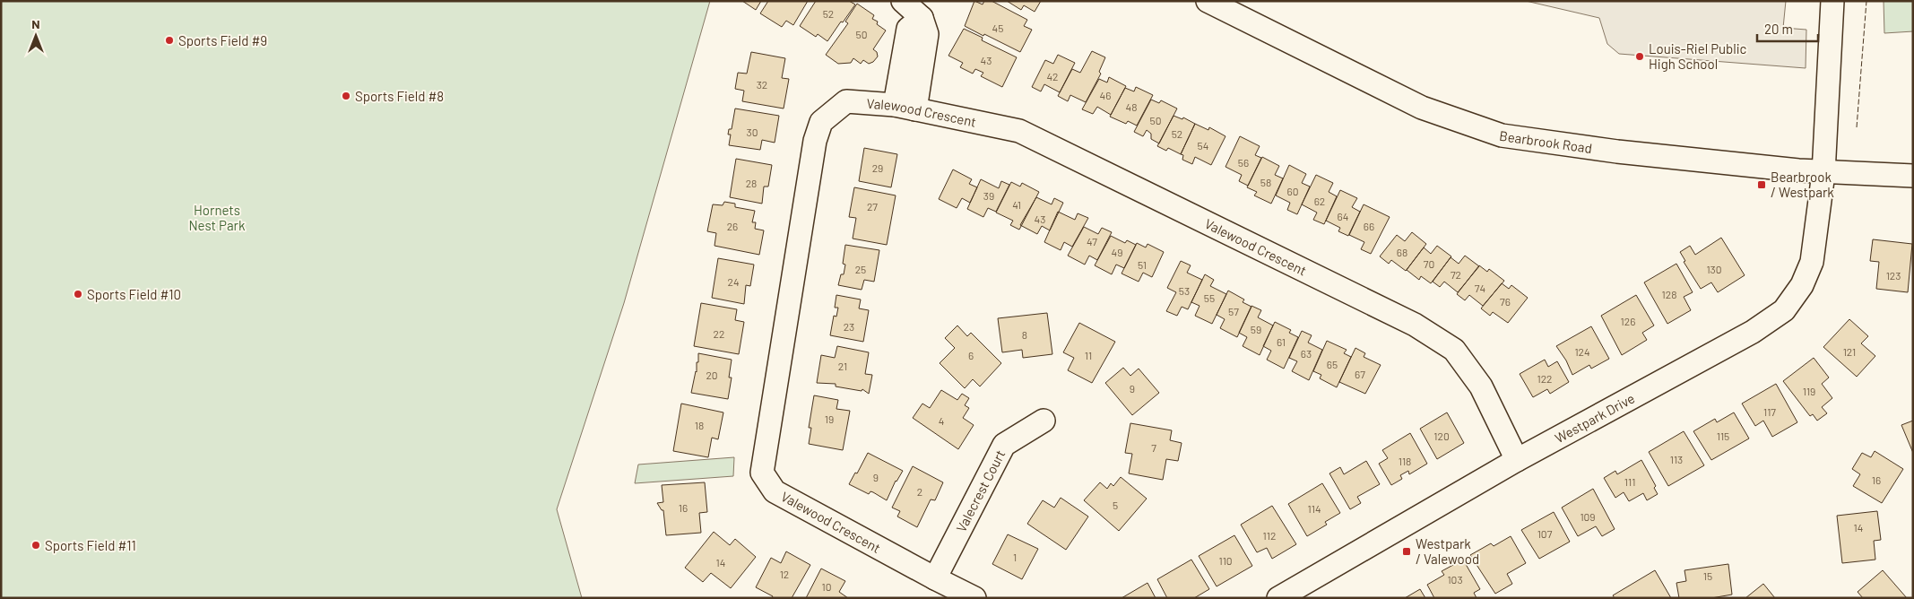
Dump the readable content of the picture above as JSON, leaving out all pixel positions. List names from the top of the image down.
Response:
{
  "streets": {
    "street": [
      "Valewood Crescent",
      "Bearbrook Road",
      "Westpark Drive",
      "Valecrest Court"
    ]
  },
  "crossings": [
    ["Valewood Crescent", "Westpark Drive"],
    ["Valewood Crescent", "Valecrest Court"],
    ["Bearbrook Road", "Westpark Drive"]
  ],
  "parks": ["Hornets Nest Park"],
  "places": {
    "other": [
      "Sports Field #9",
      "Louis-Riel Public High School",
      "Sports Field #8",
      "Sports Field #10",
      "Sports Field #11"
    ],
    "transit": ["Bearbrook / Westpark", "Westpark / Valewood"]
  },
  "house_numbers": [
    "52",
    "45",
    "50",
    "43",
    "42",
    "32",
    "46",
    "48",
    "50",
    "30",
    "52",
    "54",
    "56",
    "29",
    "58",
    "28",
    "60",
    "39",
    "62",
    "41",
    "27",
    "64",
    "43",
    "26",
    "66",
    "47",
    "49",
    "68",
    "70",
    "51",
    "25",
    "130",
    "72",
    "123",
    "24",
    "74",
    "53",
    "128",
    "55",
    "76",
    "57",
    "126",
    "23",
    "59",
    "22",
    "8",
    "61",
    "124",
    "121",
    "63",
    "6",
    "11",
    "65",
    "21",
    "67",
    "20",
    "122",
    "9",
    "119",
    "117",
    "19",
    "4",
    "18",
    "120",
    "115",
    "7",
    "113",
    "118",
    "9",
    "16",
    "111",
    "2",
    "5",
    "16",
    "114",
    "109",
    "14",
    "107",
    "112",
    "1",
    "110",
    "14",
    "12",
    "15",
    "103",
    "10"
  ],
  "scale_bar": "20 m",
  "north": "top"
}
